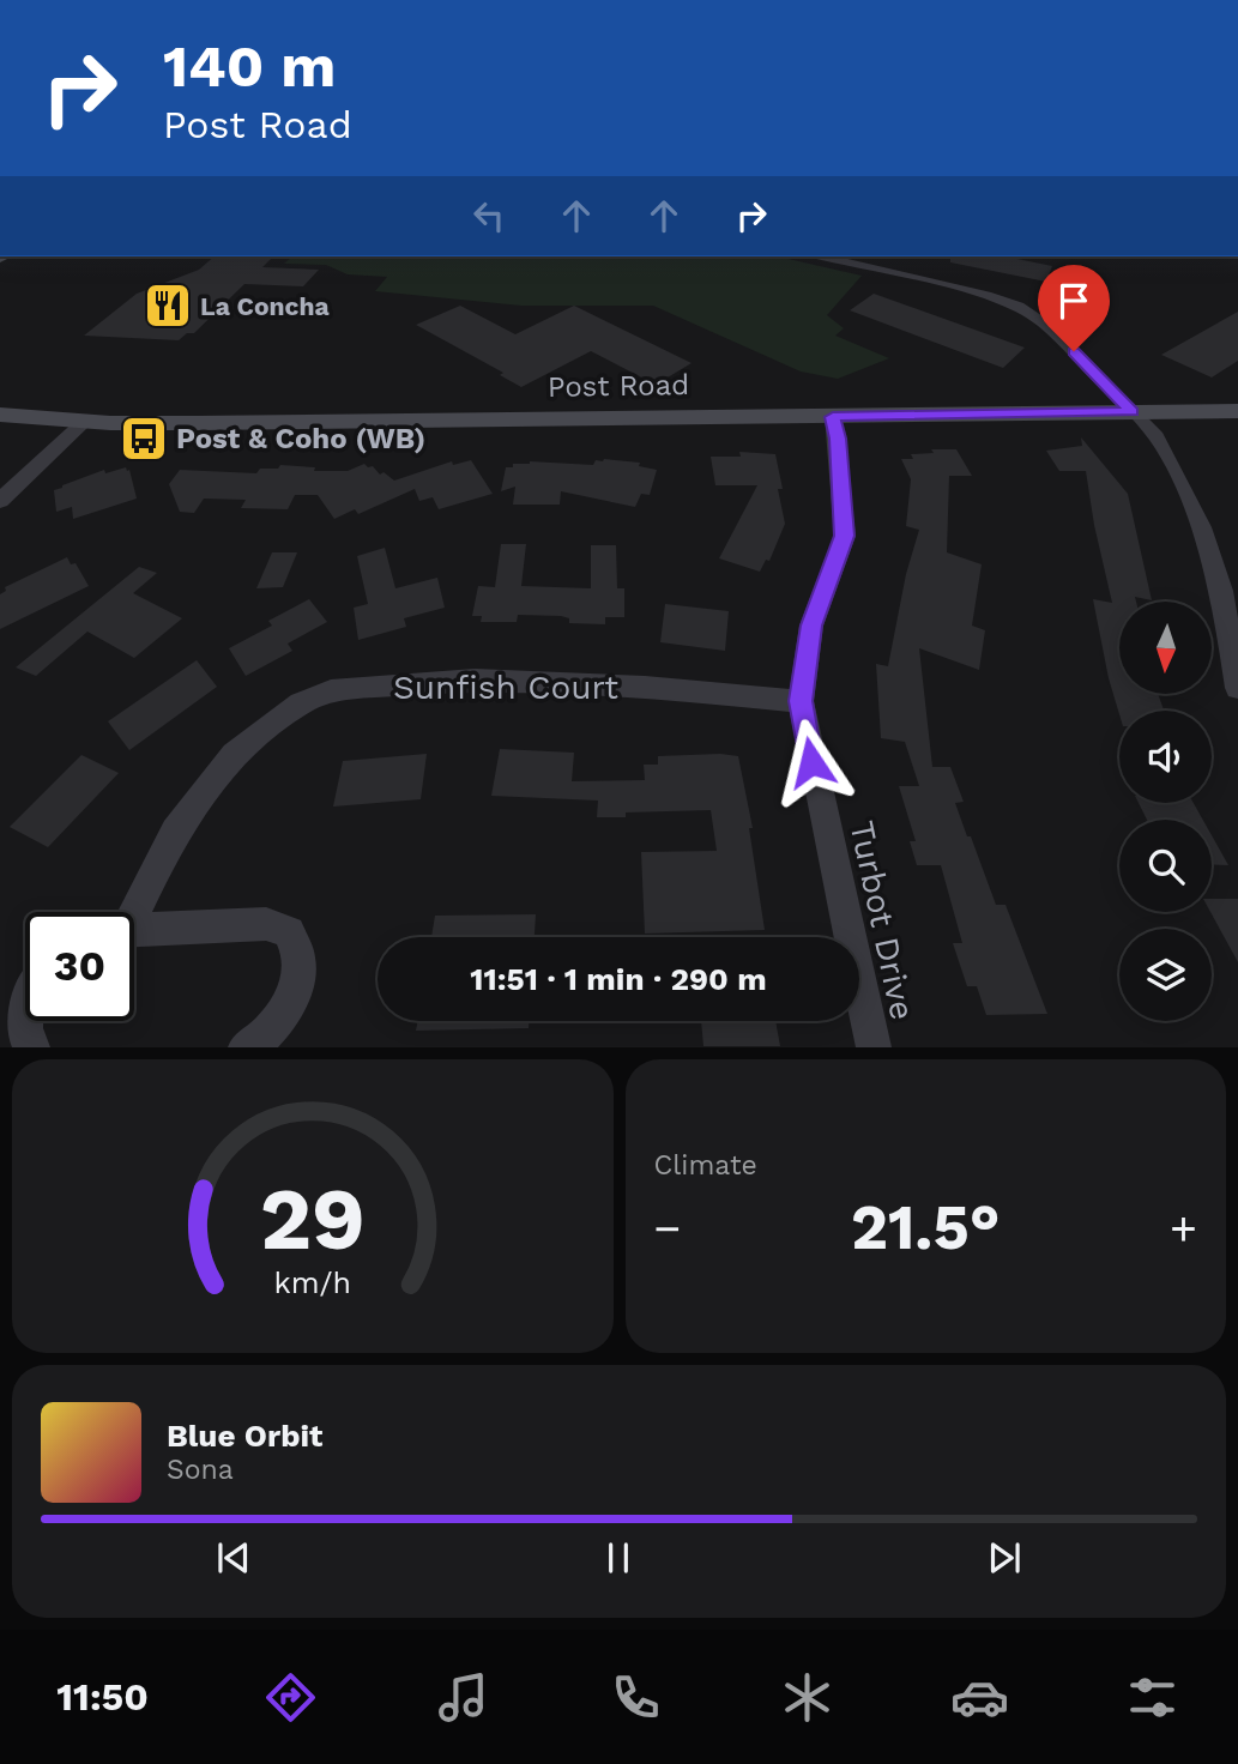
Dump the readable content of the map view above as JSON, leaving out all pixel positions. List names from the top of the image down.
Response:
{
  "streets": {
    "street": ["Post Road", "Sunfish Court", "Turbot Drive"]
  },
  "crossings": [
    ["Post Road", "Turbot Drive"],
    ["Sunfish Court", "Turbot Drive"]
  ],
  "places": {
    "restaurant": ["La Concha"],
    "bus stop": ["Post & Coho (WB)"]
  },
  "north": "bottom",
  "page": {
    "turn": ["140 m", "Post Road"],
    "limit": "30",
    "trip": "11:51 · 1 min · 290 m",
    "tile": "Climate",
    "heat": ["−", "21.5°", "+"],
    "song": ["Blue Orbit", "Sona"],
    "tabs": "11:50",
    "gauge": ["29", "km/h"]
  }
}
